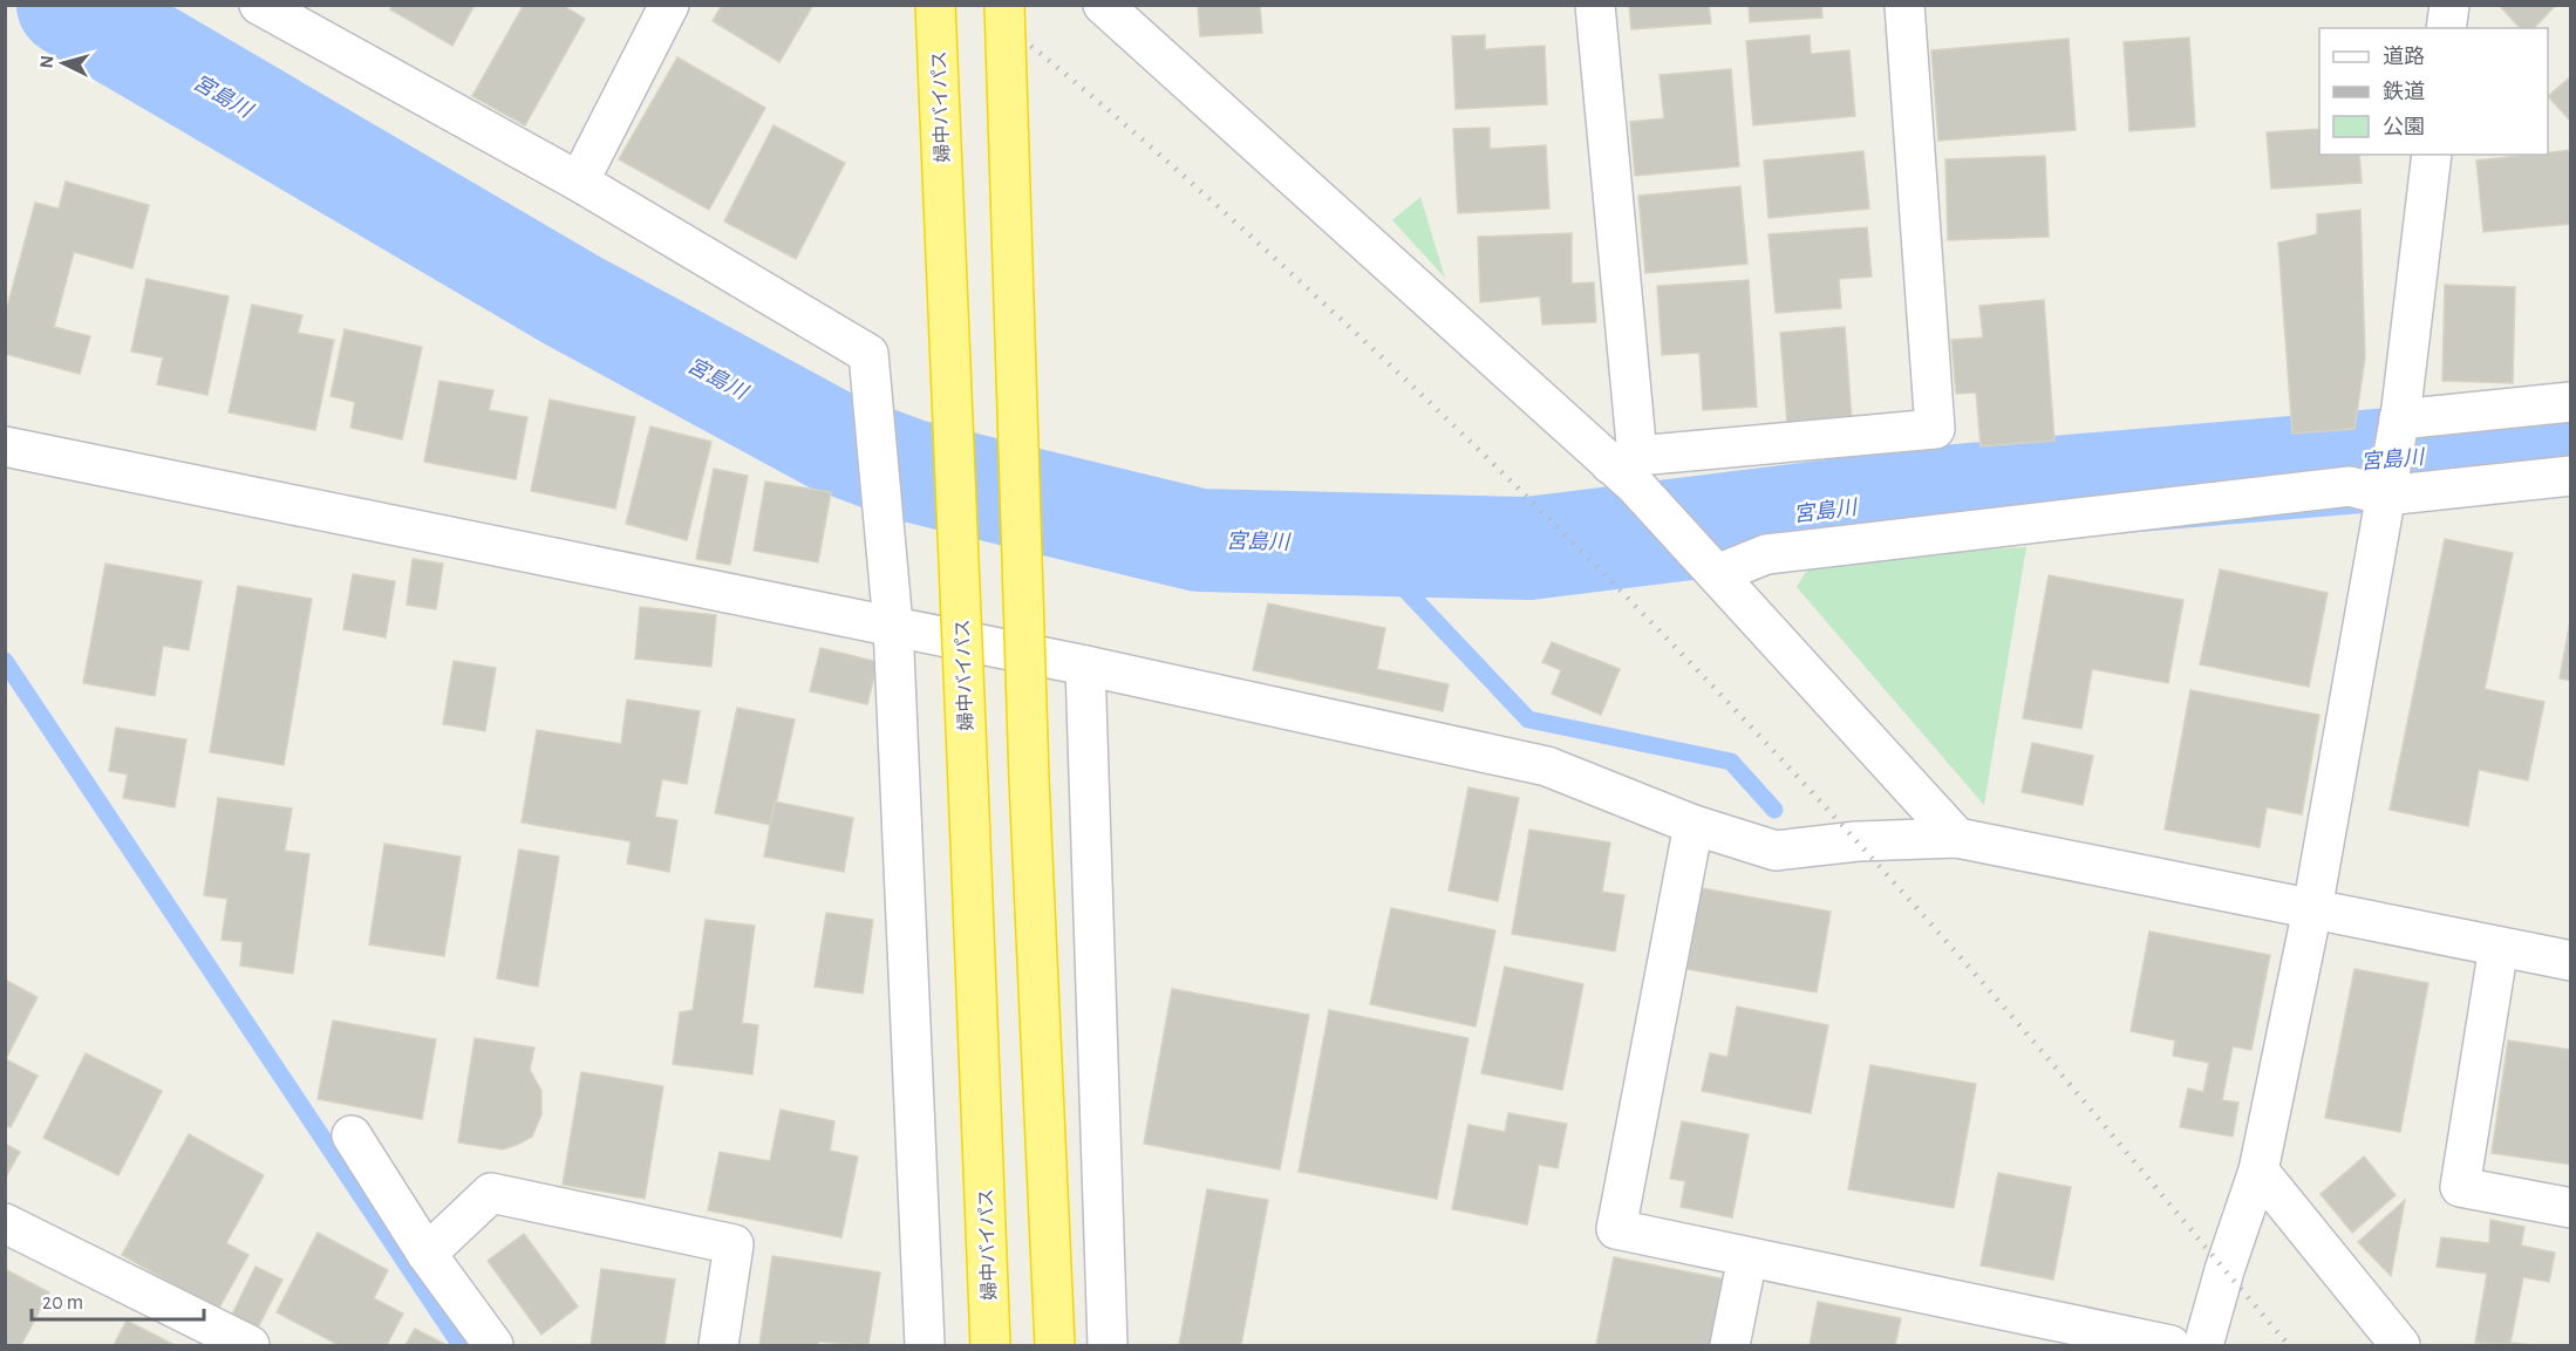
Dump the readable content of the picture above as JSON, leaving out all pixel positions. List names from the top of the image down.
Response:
{
  "streets": {
    "highway": ["婦中バイパス"]
  },
  "water": ["宮島川"],
  "legend": ["道路", "鉄道", "公園"],
  "scale_bar": "20 m",
  "north": "left"
}
